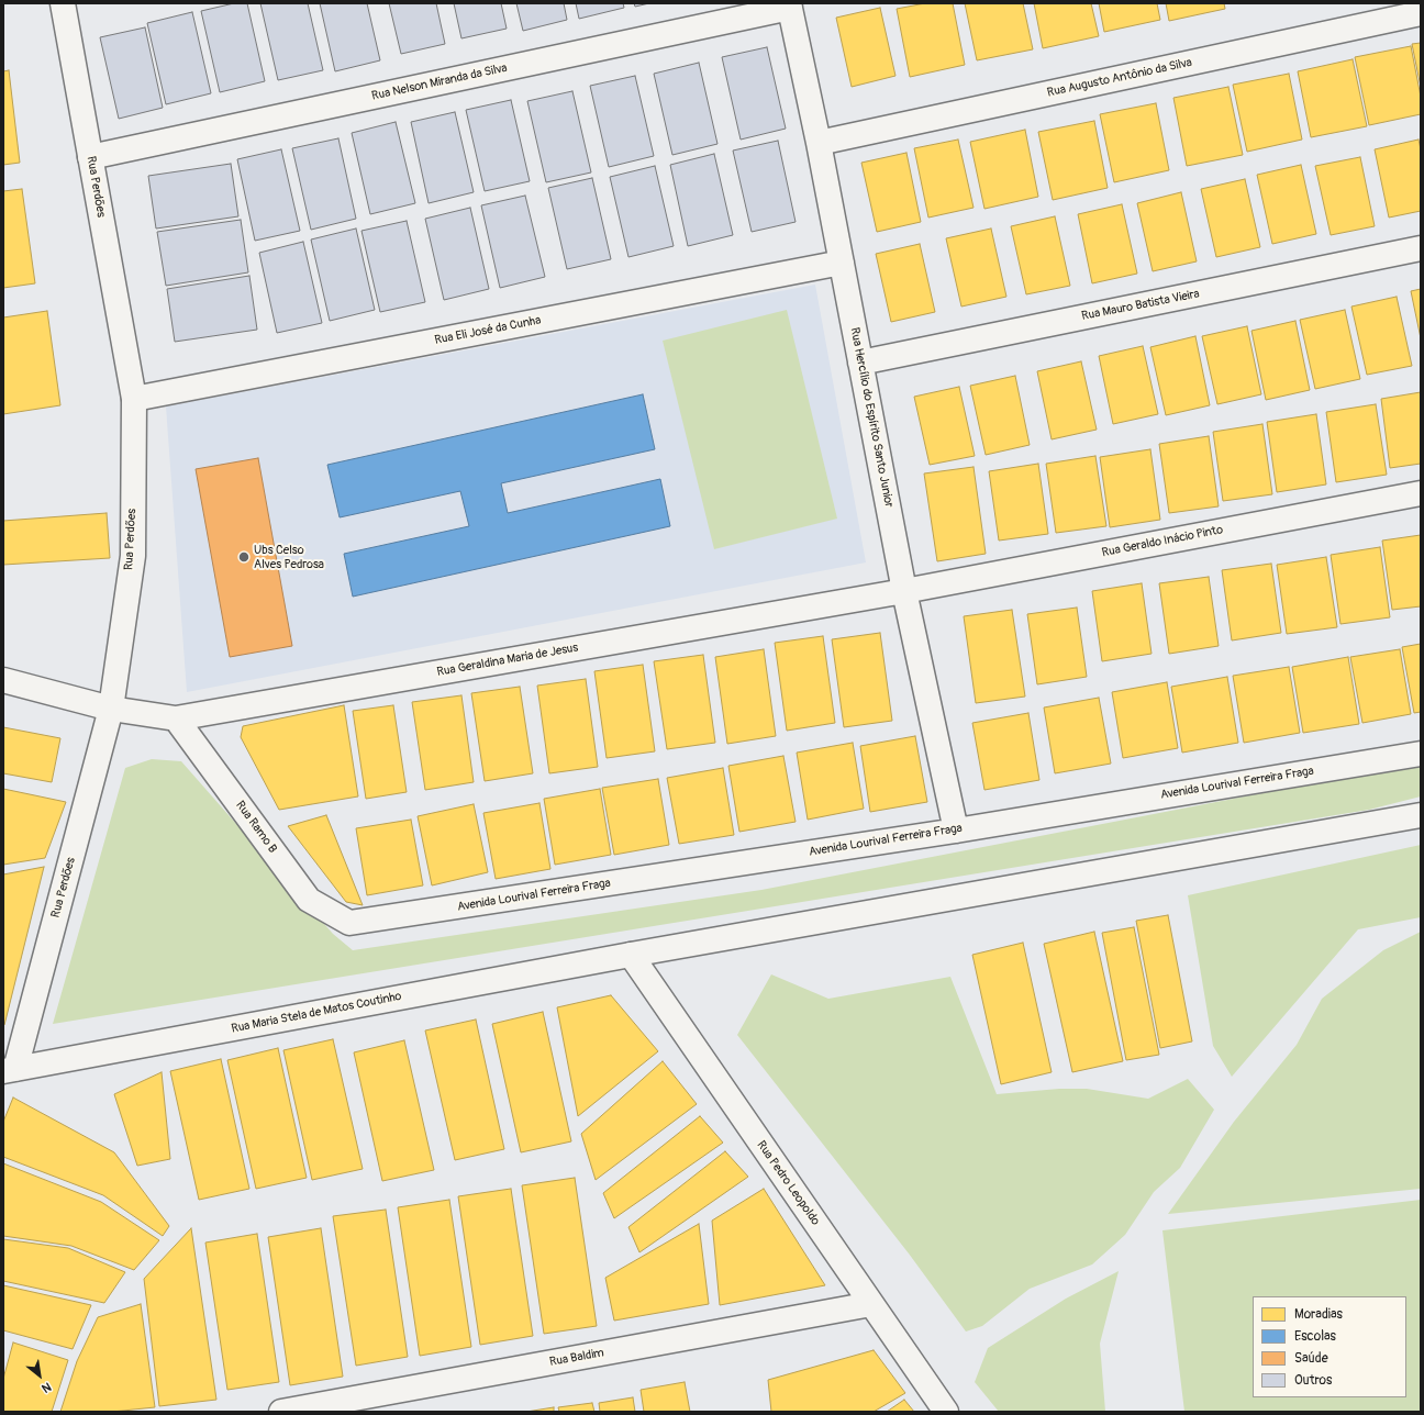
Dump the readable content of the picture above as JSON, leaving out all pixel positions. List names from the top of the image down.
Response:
{
  "streets": {
    "street": [
      "Rua Augusto Antônio da Silva",
      "Rua Nelson Miranda da Silva",
      "Rua Perdões",
      "Rua Mauro Batista Vieira",
      "Rua Eli José da Cunha",
      "Rua Hercílio do Espírito Santo Junior",
      "Rua Geraldo Inácio Pinto",
      "Rua Geraldina Maria de Jesus",
      "Avenida Lourival Ferreira Fraga",
      "Rua Ramo B",
      "Rua Maria Stela de Matos Coutinho",
      "Rua Pedro Leopoldo",
      "Rua Baldim"
    ]
  },
  "crossings": [
    ["Rua Augusto Antônio da Silva", "Rua Hercílio do Espírito Santo Junior"],
    ["Rua Nelson Miranda da Silva", "Rua Perdões"],
    ["Rua Nelson Miranda da Silva", "Rua Hercílio do Espírito Santo Junior"],
    ["Rua Perdões", "Rua Eli José da Cunha"],
    ["Rua Perdões", "Rua Geraldina Maria de Jesus"],
    ["Rua Perdões", "Rua Maria Stela de Matos Coutinho"],
    ["Rua Mauro Batista Vieira", "Rua Hercílio do Espírito Santo Junior"],
    ["Rua Eli José da Cunha", "Rua Hercílio do Espírito Santo Junior"],
    ["Rua Hercílio do Espírito Santo Junior", "Rua Geraldo Inácio Pinto"],
    ["Rua Hercílio do Espírito Santo Junior", "Rua Geraldina Maria de Jesus"],
    ["Rua Hercílio do Espírito Santo Junior", "Avenida Lourival Ferreira Fraga"],
    ["Rua Geraldo Inácio Pinto", "Rua Geraldina Maria de Jesus"],
    ["Rua Geraldina Maria de Jesus", "Rua Ramo B"],
    ["Avenida Lourival Ferreira Fraga", "Rua Ramo B"],
    ["Rua Maria Stela de Matos Coutinho", "Rua Pedro Leopoldo"],
    ["Rua Pedro Leopoldo", "Rua Baldim"]
  ],
  "places": ["Ubs Celso Alves Pedrosa"],
  "legend": [
    "Moradias",
    "Escolas",
    "Saúde",
    "Outros"
  ],
  "north": "bottom right"
}
